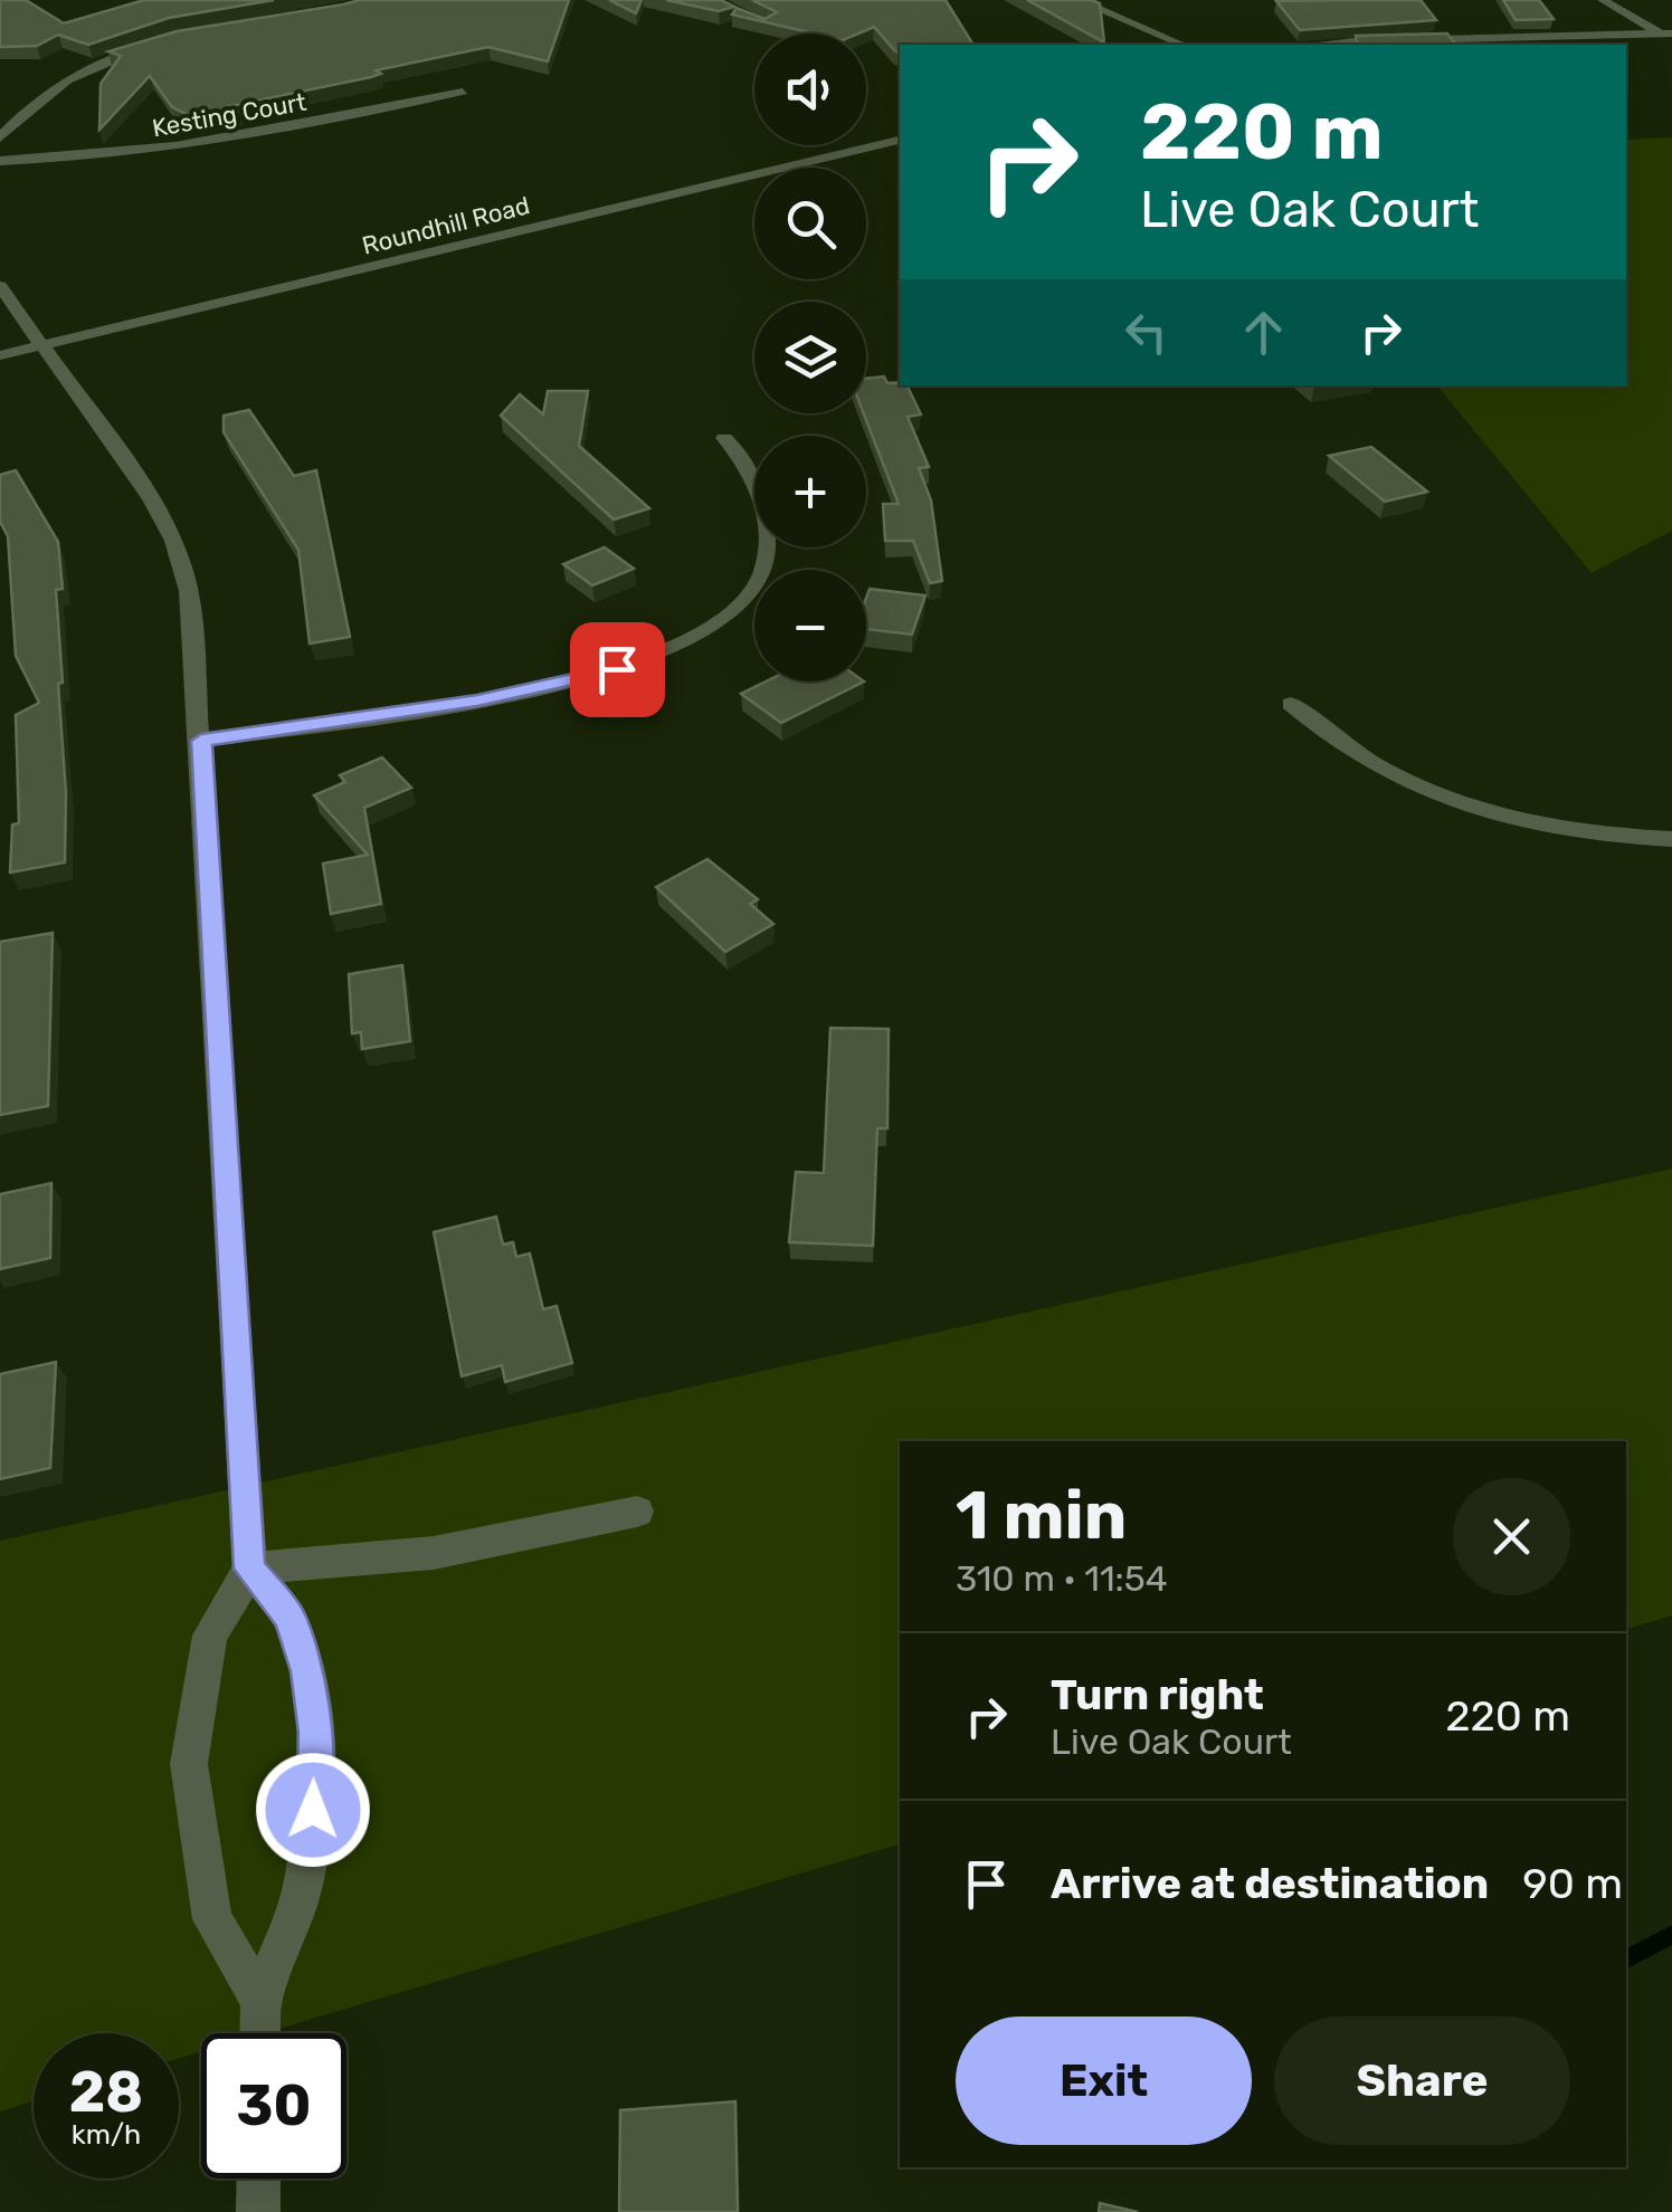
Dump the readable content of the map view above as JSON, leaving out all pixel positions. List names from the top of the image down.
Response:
{
  "streets": {
    "street": ["Kesting Court", "Roundhill Road"]
  },
  "page": {
    "map_buttons": ["+", "−"],
    "turn": ["220 m", "Live Oak Court"],
    "heading": ["1 min", "310 m · 11:54"],
    "list": [
      {
        "name": "Turn right",
        "note": "Live Oak Court",
        "value": "220 m"
      },
      {
        "name": "Arrive at destination",
        "value": "90 m"
      }
    ],
    "buttons": ["Exit", "Share"],
    "speed": "28 km/h",
    "limit": "30"
  }
}
